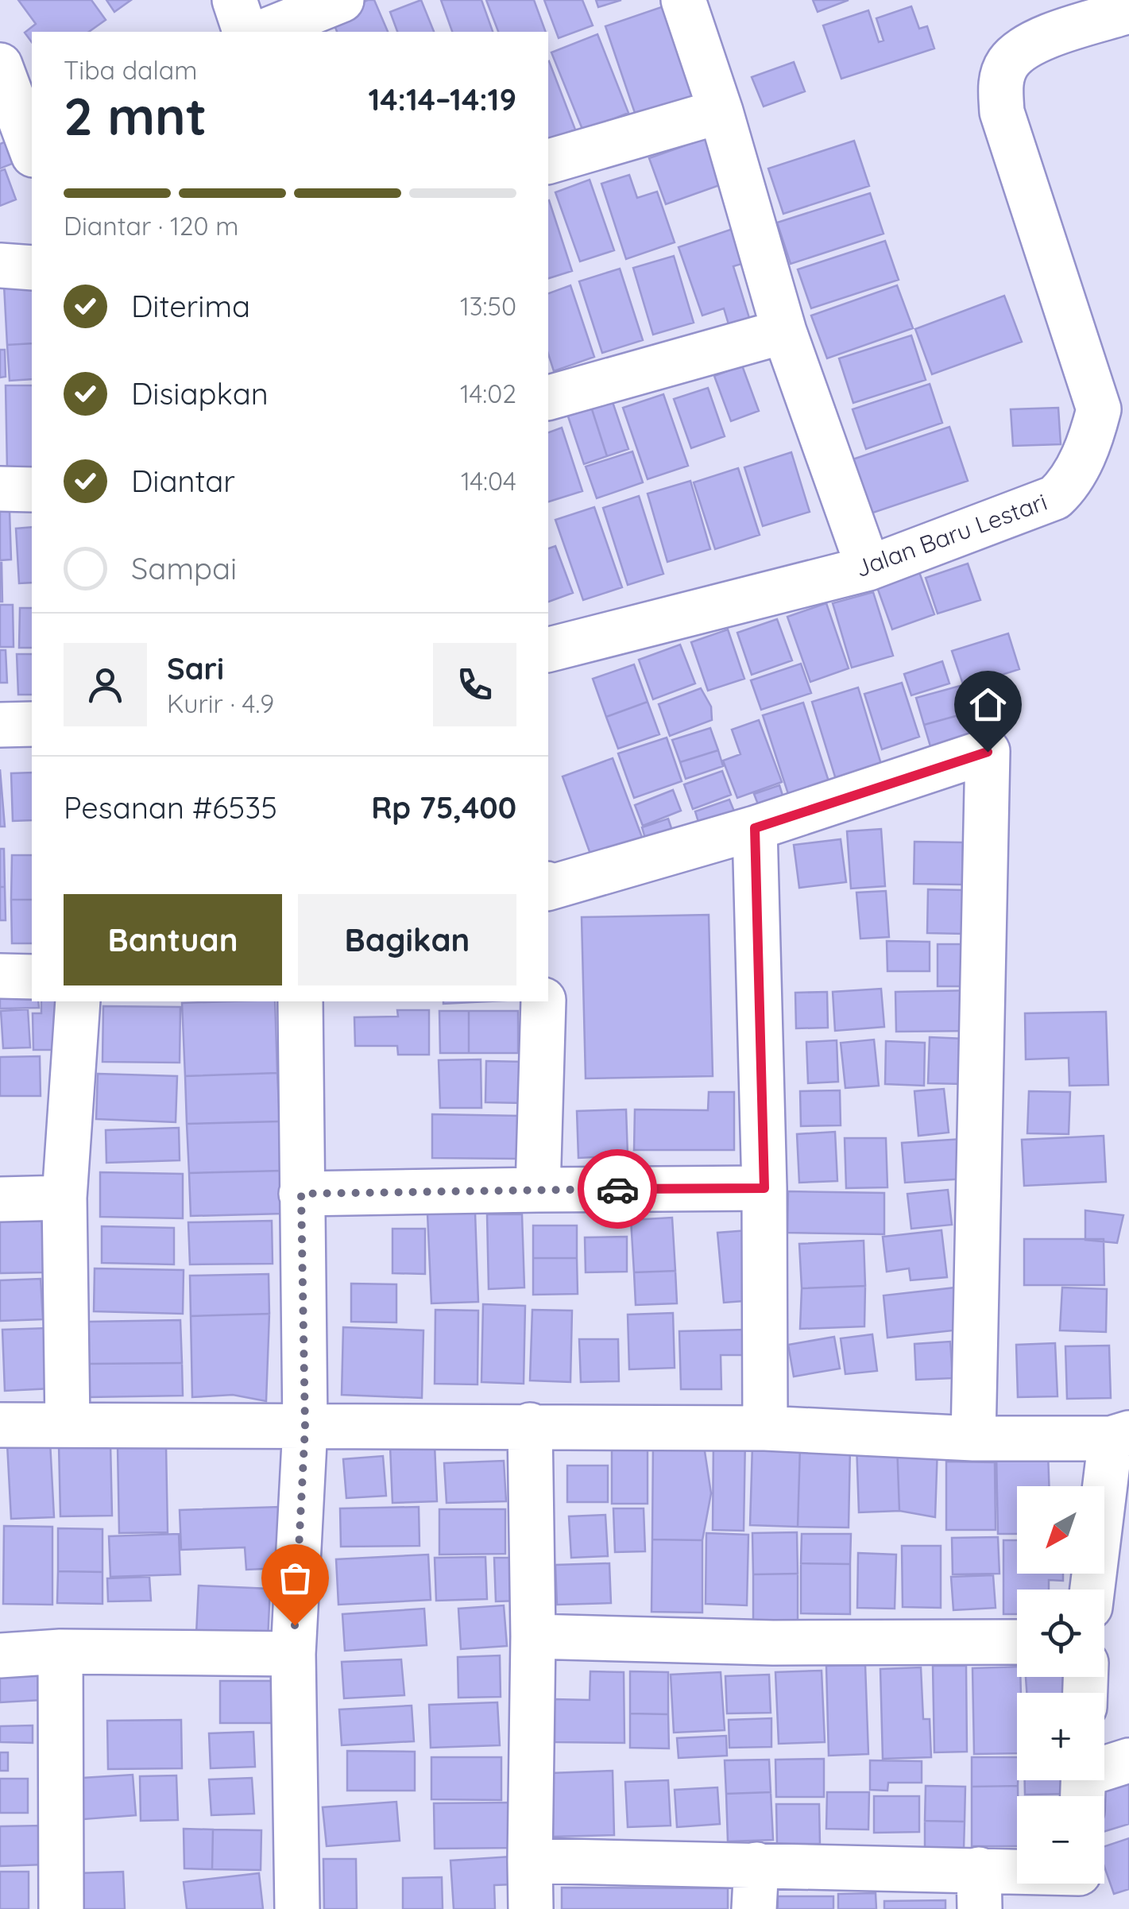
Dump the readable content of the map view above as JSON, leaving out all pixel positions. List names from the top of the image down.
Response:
{
  "streets": {
    "street": ["Jalan Baru Lestari"]
  },
  "north": "bottom left",
  "page": {
    "heading": ["2 mnt", "Tiba dalam", "14:14–14:19"],
    "panel": [
      "Sari",
      "Kurir · 4.9",
      "Pesanan #6535",
      "Rp 75,400"
    ],
    "bar": "Diantar · 120 m",
    "list": [
      ["Diterima", "13:50"],
      ["Disiapkan", "14:02"],
      ["Diantar", "14:04"],
      "Sampai"
    ],
    "buttons": ["Bantuan", "Bagikan"],
    "map_buttons": ["+", "−"]
  }
}
